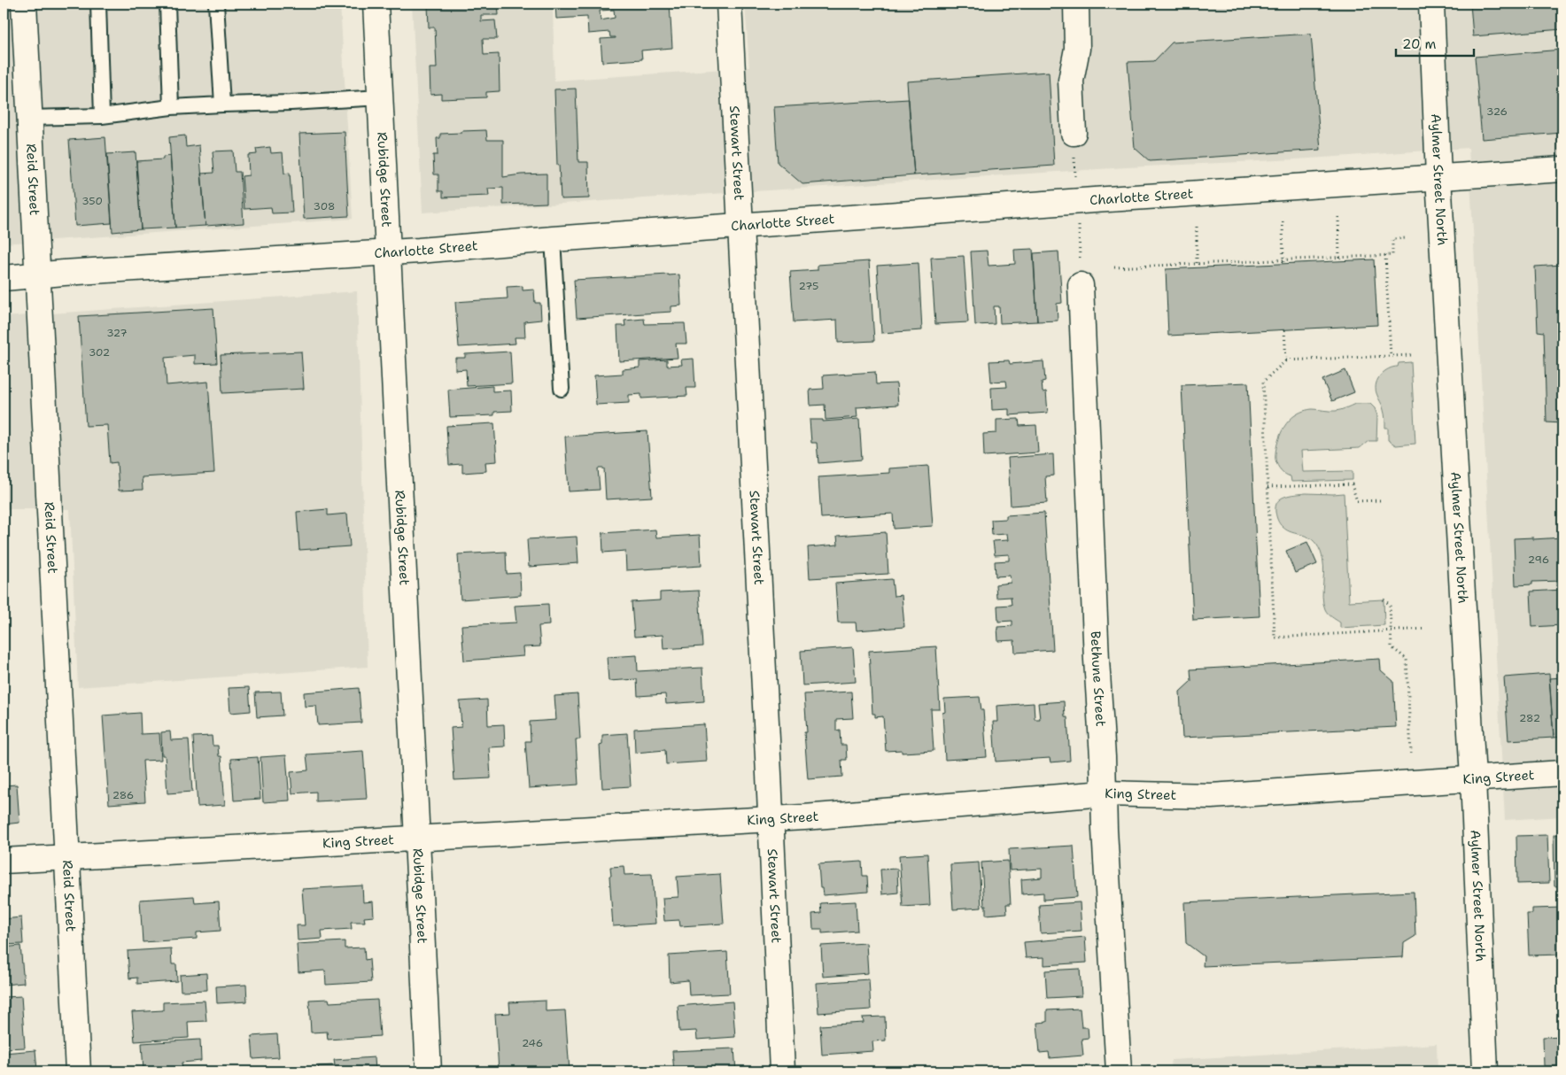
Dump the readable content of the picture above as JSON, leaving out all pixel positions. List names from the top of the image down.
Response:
{
  "streets": {
    "street": [
      "Stewart Street",
      "Rubidge Street",
      "Reid Street",
      "Aylmer Street North",
      "Charlotte Street",
      "Bethune Street",
      "King Street"
    ]
  },
  "crossings": [
    ["Stewart Street", "Charlotte Street"],
    ["Stewart Street", "King Street"],
    ["Rubidge Street", "Charlotte Street"],
    ["Rubidge Street", "King Street"],
    ["Reid Street", "Charlotte Street"],
    ["Reid Street", "King Street"],
    ["Aylmer Street North", "Charlotte Street"],
    ["Aylmer Street North", "King Street"],
    ["Bethune Street", "King Street"]
  ],
  "house_numbers": [
    "326",
    "350",
    "308",
    "275",
    "327",
    "302",
    "296",
    "282",
    "286",
    "246"
  ],
  "scale_bar": "20 m"
}
